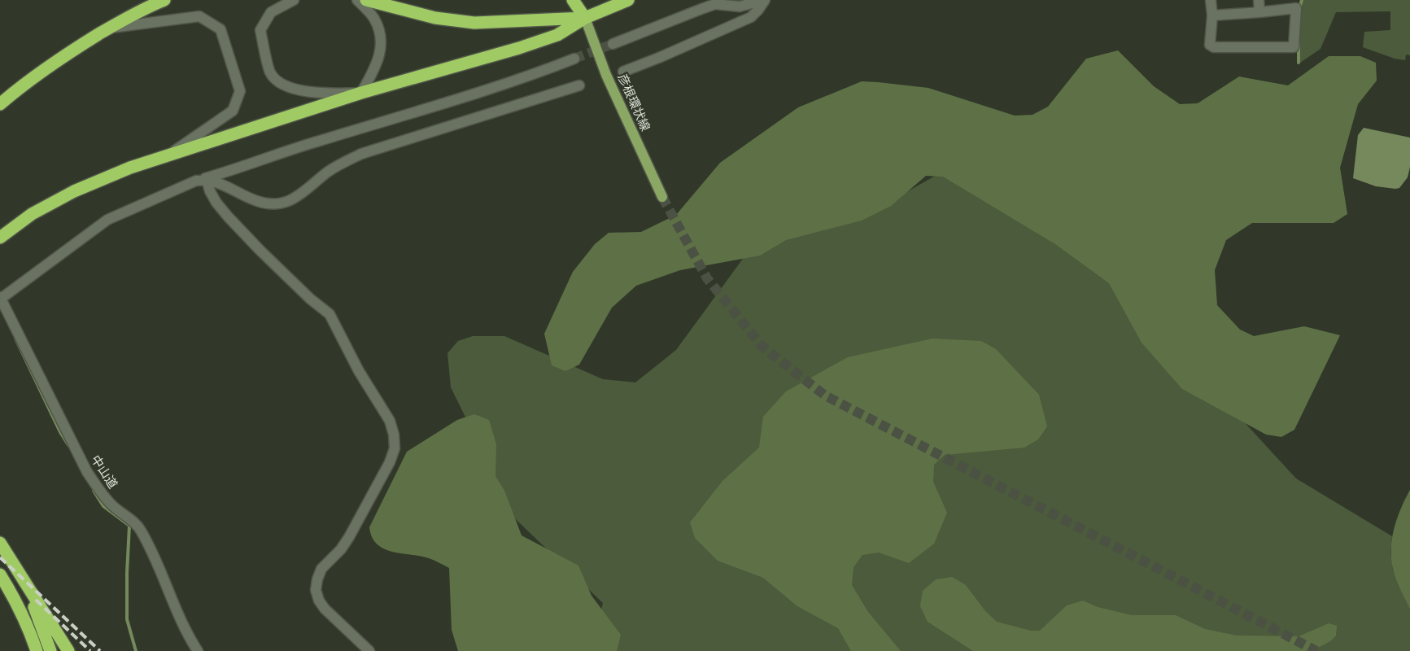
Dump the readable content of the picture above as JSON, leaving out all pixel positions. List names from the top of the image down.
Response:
{
  "streets": {
    "main road": ["彦根環状線"],
    "street": ["中山道"]
  }
}
